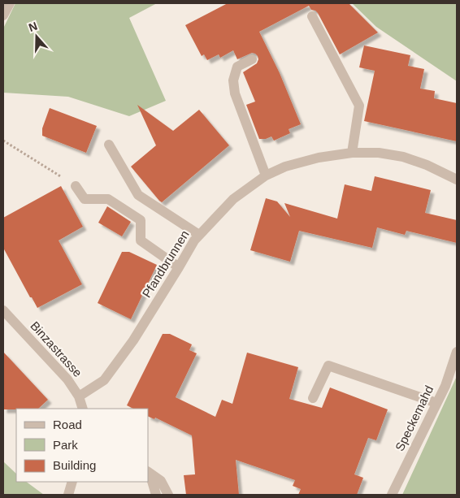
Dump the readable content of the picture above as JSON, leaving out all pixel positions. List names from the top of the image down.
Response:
{
  "streets": {
    "street": ["Pfandbrunnen", "Binzastrasse", "Speckemahd"]
  },
  "crossings": [
    ["Pfandbrunnen", "Binzastrasse"]
  ],
  "legend": ["Road", "Park", "Building"],
  "north": "top"
}
